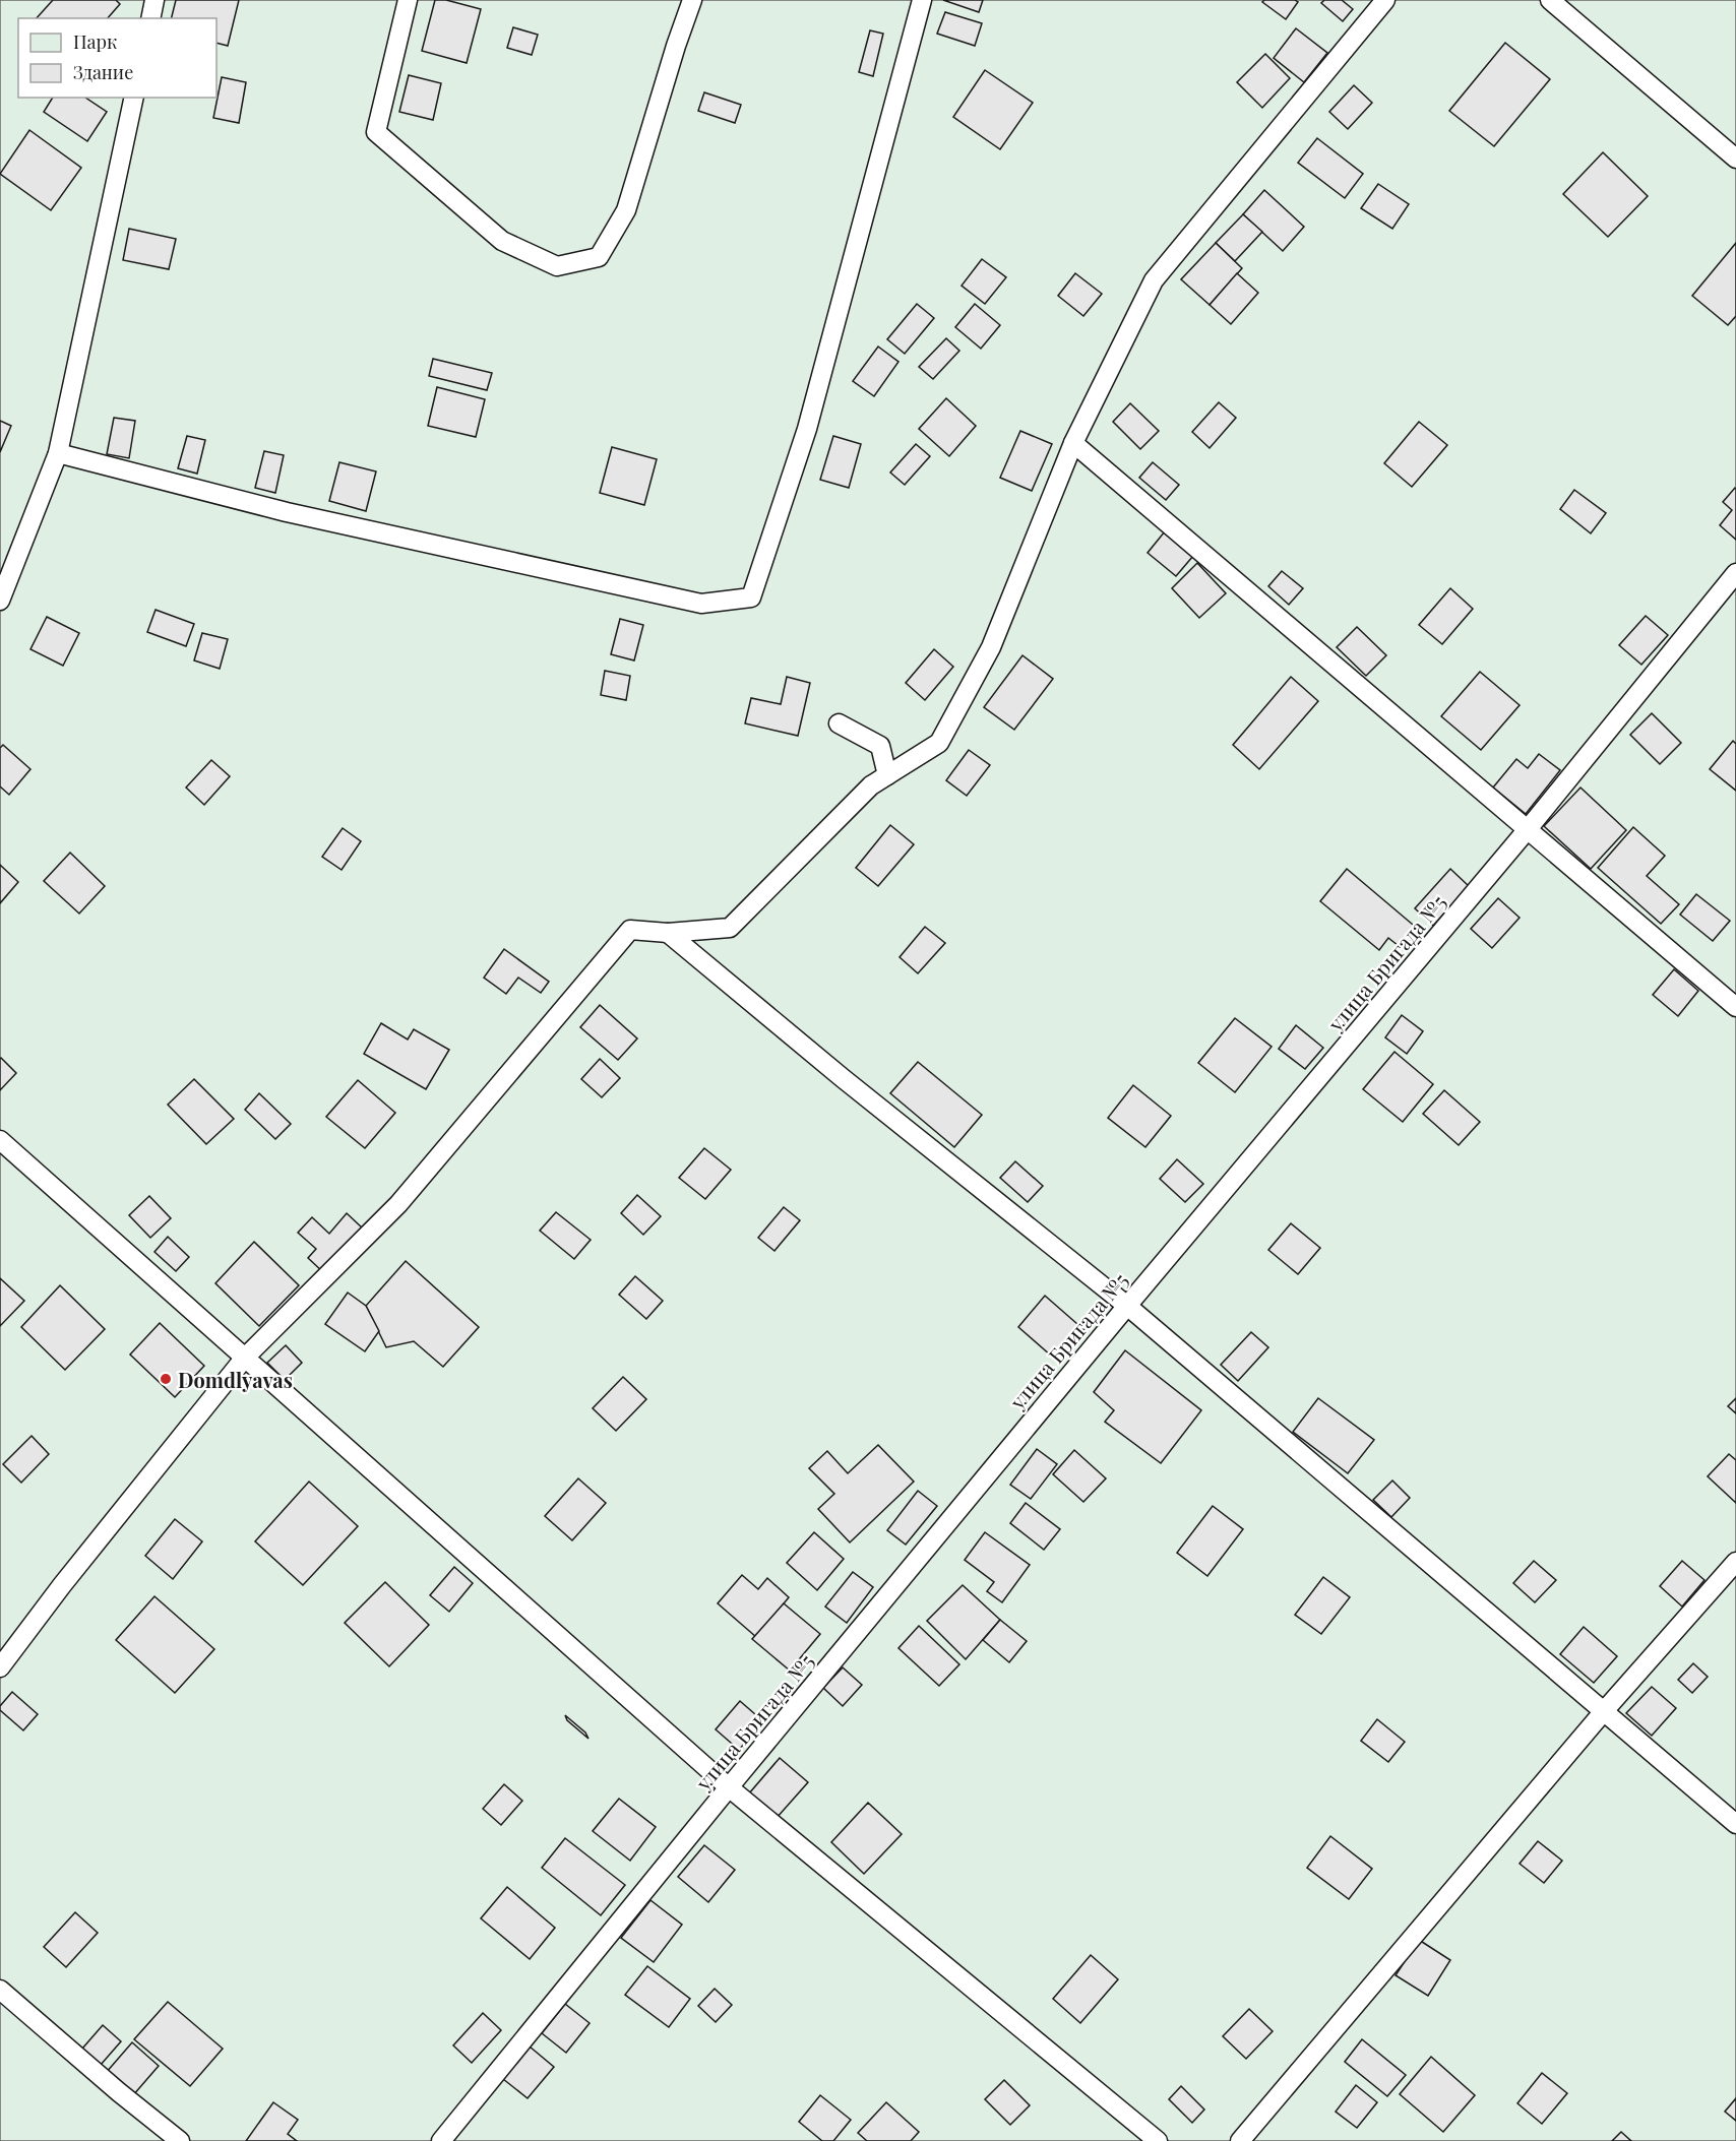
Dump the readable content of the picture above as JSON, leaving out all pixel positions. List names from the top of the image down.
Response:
{
  "streets": {
    "lane": ["улица Бригада №5"]
  },
  "places": ["Domdlyavas"],
  "legend": ["Парк", "Здание"]
}
